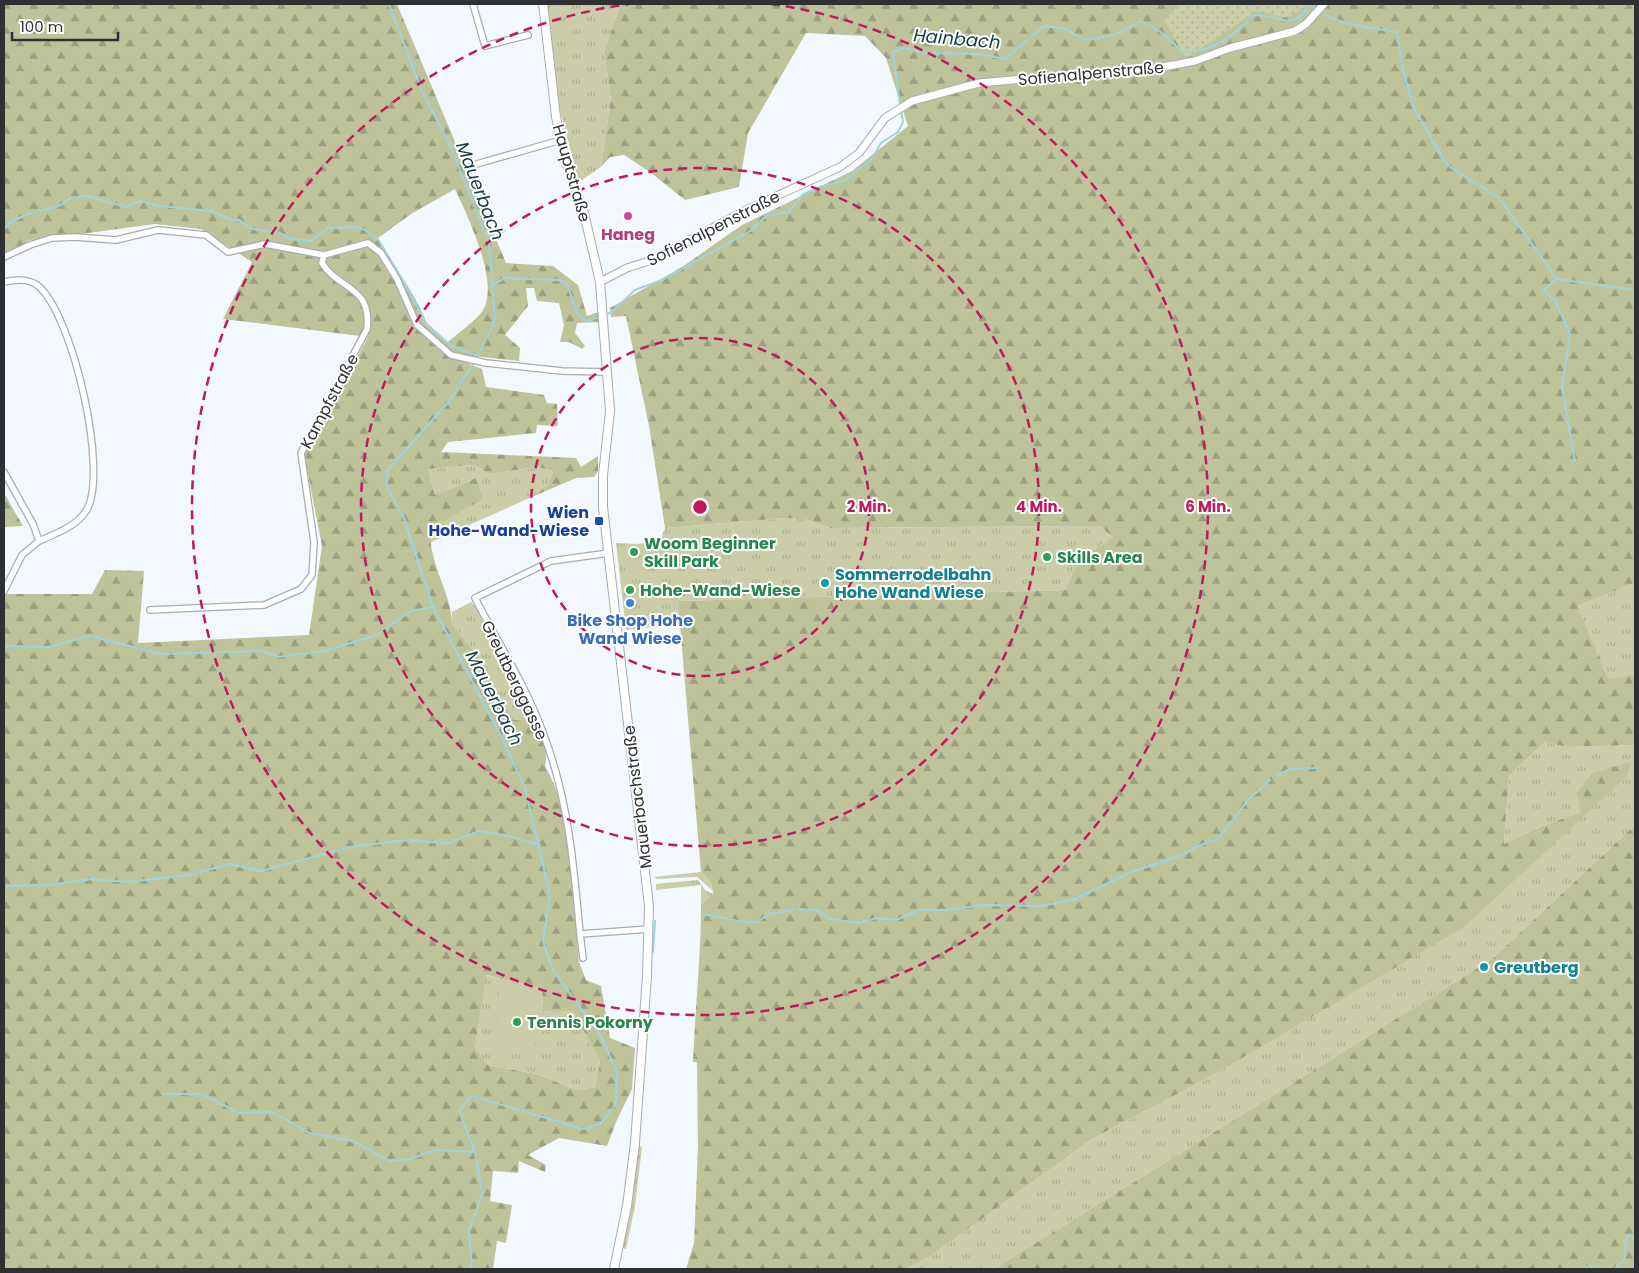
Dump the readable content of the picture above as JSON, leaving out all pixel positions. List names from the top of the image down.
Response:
{
  "streets": {
    "main road": ["Hauptstraße", "Mauerbachstraße"],
    "street": ["Sofienalpenstraße", "Kampfstraße", "Greutberggasse"]
  },
  "crossings": [
    ["Sofienalpenstraße", "Hauptstraße"],
    ["Sofienalpenstraße", "Mauerbachstraße"],
    ["Hauptstraße", "Mauerbachstraße"],
    ["Greutberggasse", "Mauerbachstraße"]
  ],
  "water": ["Hainbach", "Mauerbach"],
  "places": {
    "other": [
      "Haneg",
      "Woom Beginner Skill Park",
      "Skills Area",
      "Sommerrodelbahn Hohe Wand Wiese",
      "Hohe-Wand-Wiese",
      "Bike Shop Hohe Wand Wiese",
      "Greutberg",
      "Tennis Pokorny"
    ],
    "transit": ["Wien Hohe-Wand-Wiese"]
  },
  "scale_bar": "100 m",
  "rings": ["2 Min.", "4 Min.", "6 Min."]
}
